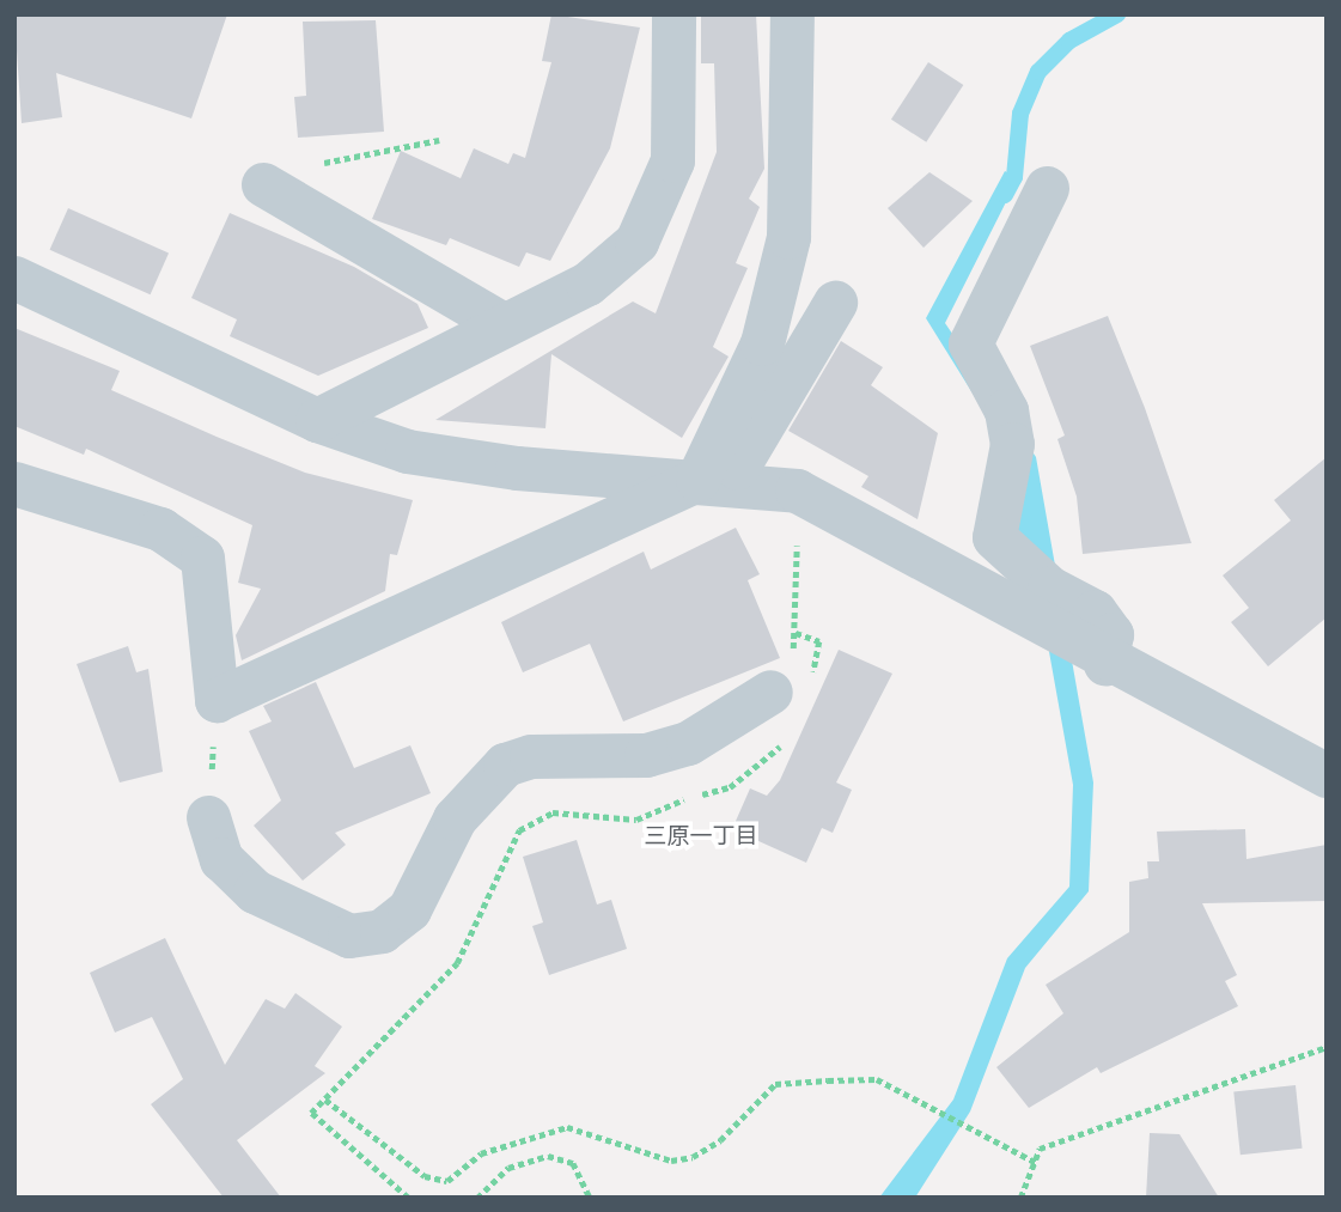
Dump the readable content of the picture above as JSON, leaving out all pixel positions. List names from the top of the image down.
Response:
{
  "districts": ["三原一丁目"]
}
